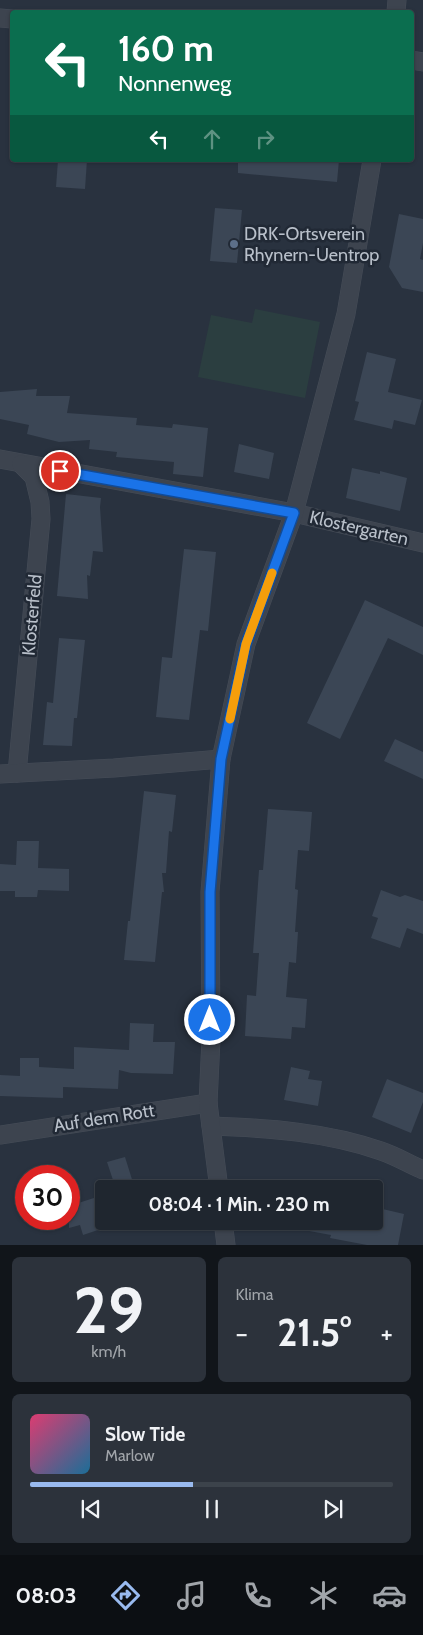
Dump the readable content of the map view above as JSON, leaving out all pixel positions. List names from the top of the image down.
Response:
{
  "streets": {
    "street": ["Klostergarten", "Klosterfeld", "Auf dem Rott"]
  },
  "crossings": [
    ["Klostergarten", "Klosterfeld"]
  ],
  "places": ["DRK-Ortsverein Rhynern-Uentrop"],
  "page": {
    "turn": ["160 m", "Nonnenweg"],
    "limit": "30",
    "trip": "08:04 · 1 Min. · 230 m",
    "tile": [
      ["29", "km/h"],
      "Klima"
    ],
    "heat": ["−", "21.5°", "+"],
    "song": ["Slow Tide", "Marlow"],
    "tabs": "08:03"
  }
}
